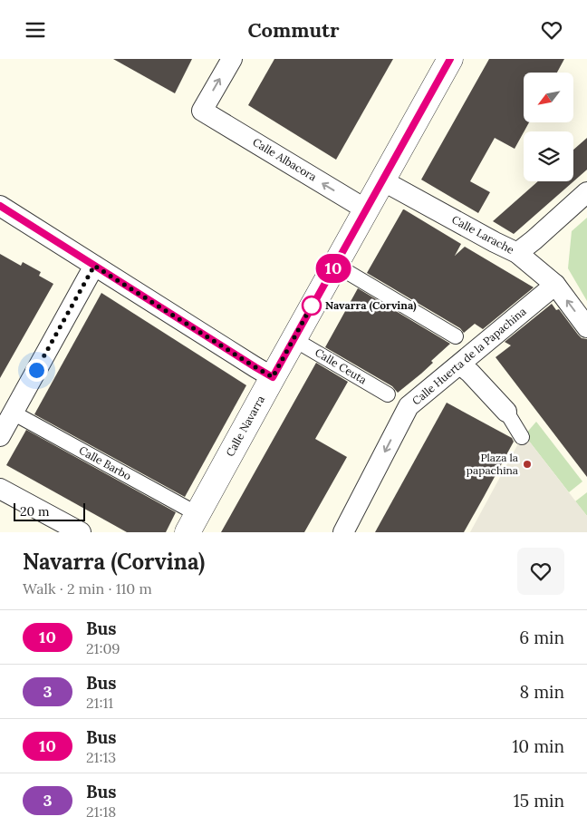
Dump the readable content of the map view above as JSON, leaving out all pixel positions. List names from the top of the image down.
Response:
{
  "streets": {
    "street": [
      "Calle Albacora",
      "Calle Larache",
      "Calle Huerta de la Papachina",
      "Calle Ceuta",
      "Calle Navarra",
      "Calle Barbo"
    ]
  },
  "crossings": [
    ["Calle Albacora", "Calle Navarra"],
    ["Calle Larache", "Calle Huerta de la Papachina"],
    ["Calle Larache", "Calle Navarra"],
    ["Calle Huerta de la Papachina", "Calle Ceuta"],
    ["Calle Ceuta", "Calle Navarra"],
    ["Calle Navarra", "Calle Barbo"]
  ],
  "one_way": ["Calle Albacora", "Calle Huerta de la Papachina"],
  "places": ["Navarra (Corvina)", "Plaza la papachina"],
  "lines": ["bus line 10"],
  "scale_bar": "20 m",
  "north": "bottom left",
  "page": {
    "header": "Commutr",
    "on_map": "10",
    "scale": "20 m",
    "heading": ["Navarra (Corvina)", "Walk · 2 min · 110 m"],
    "list": [
      {
        "mark": "10",
        "name": "Bus",
        "note": "21:09",
        "value": "6 min"
      },
      {
        "mark": "3",
        "name": "Bus",
        "note": "21:11",
        "value": "8 min"
      },
      {
        "mark": "10",
        "name": "Bus",
        "note": "21:13",
        "value": "10 min"
      },
      {
        "mark": "3",
        "name": "Bus",
        "note": "21:18",
        "value": "15 min"
      }
    ]
  }
}
